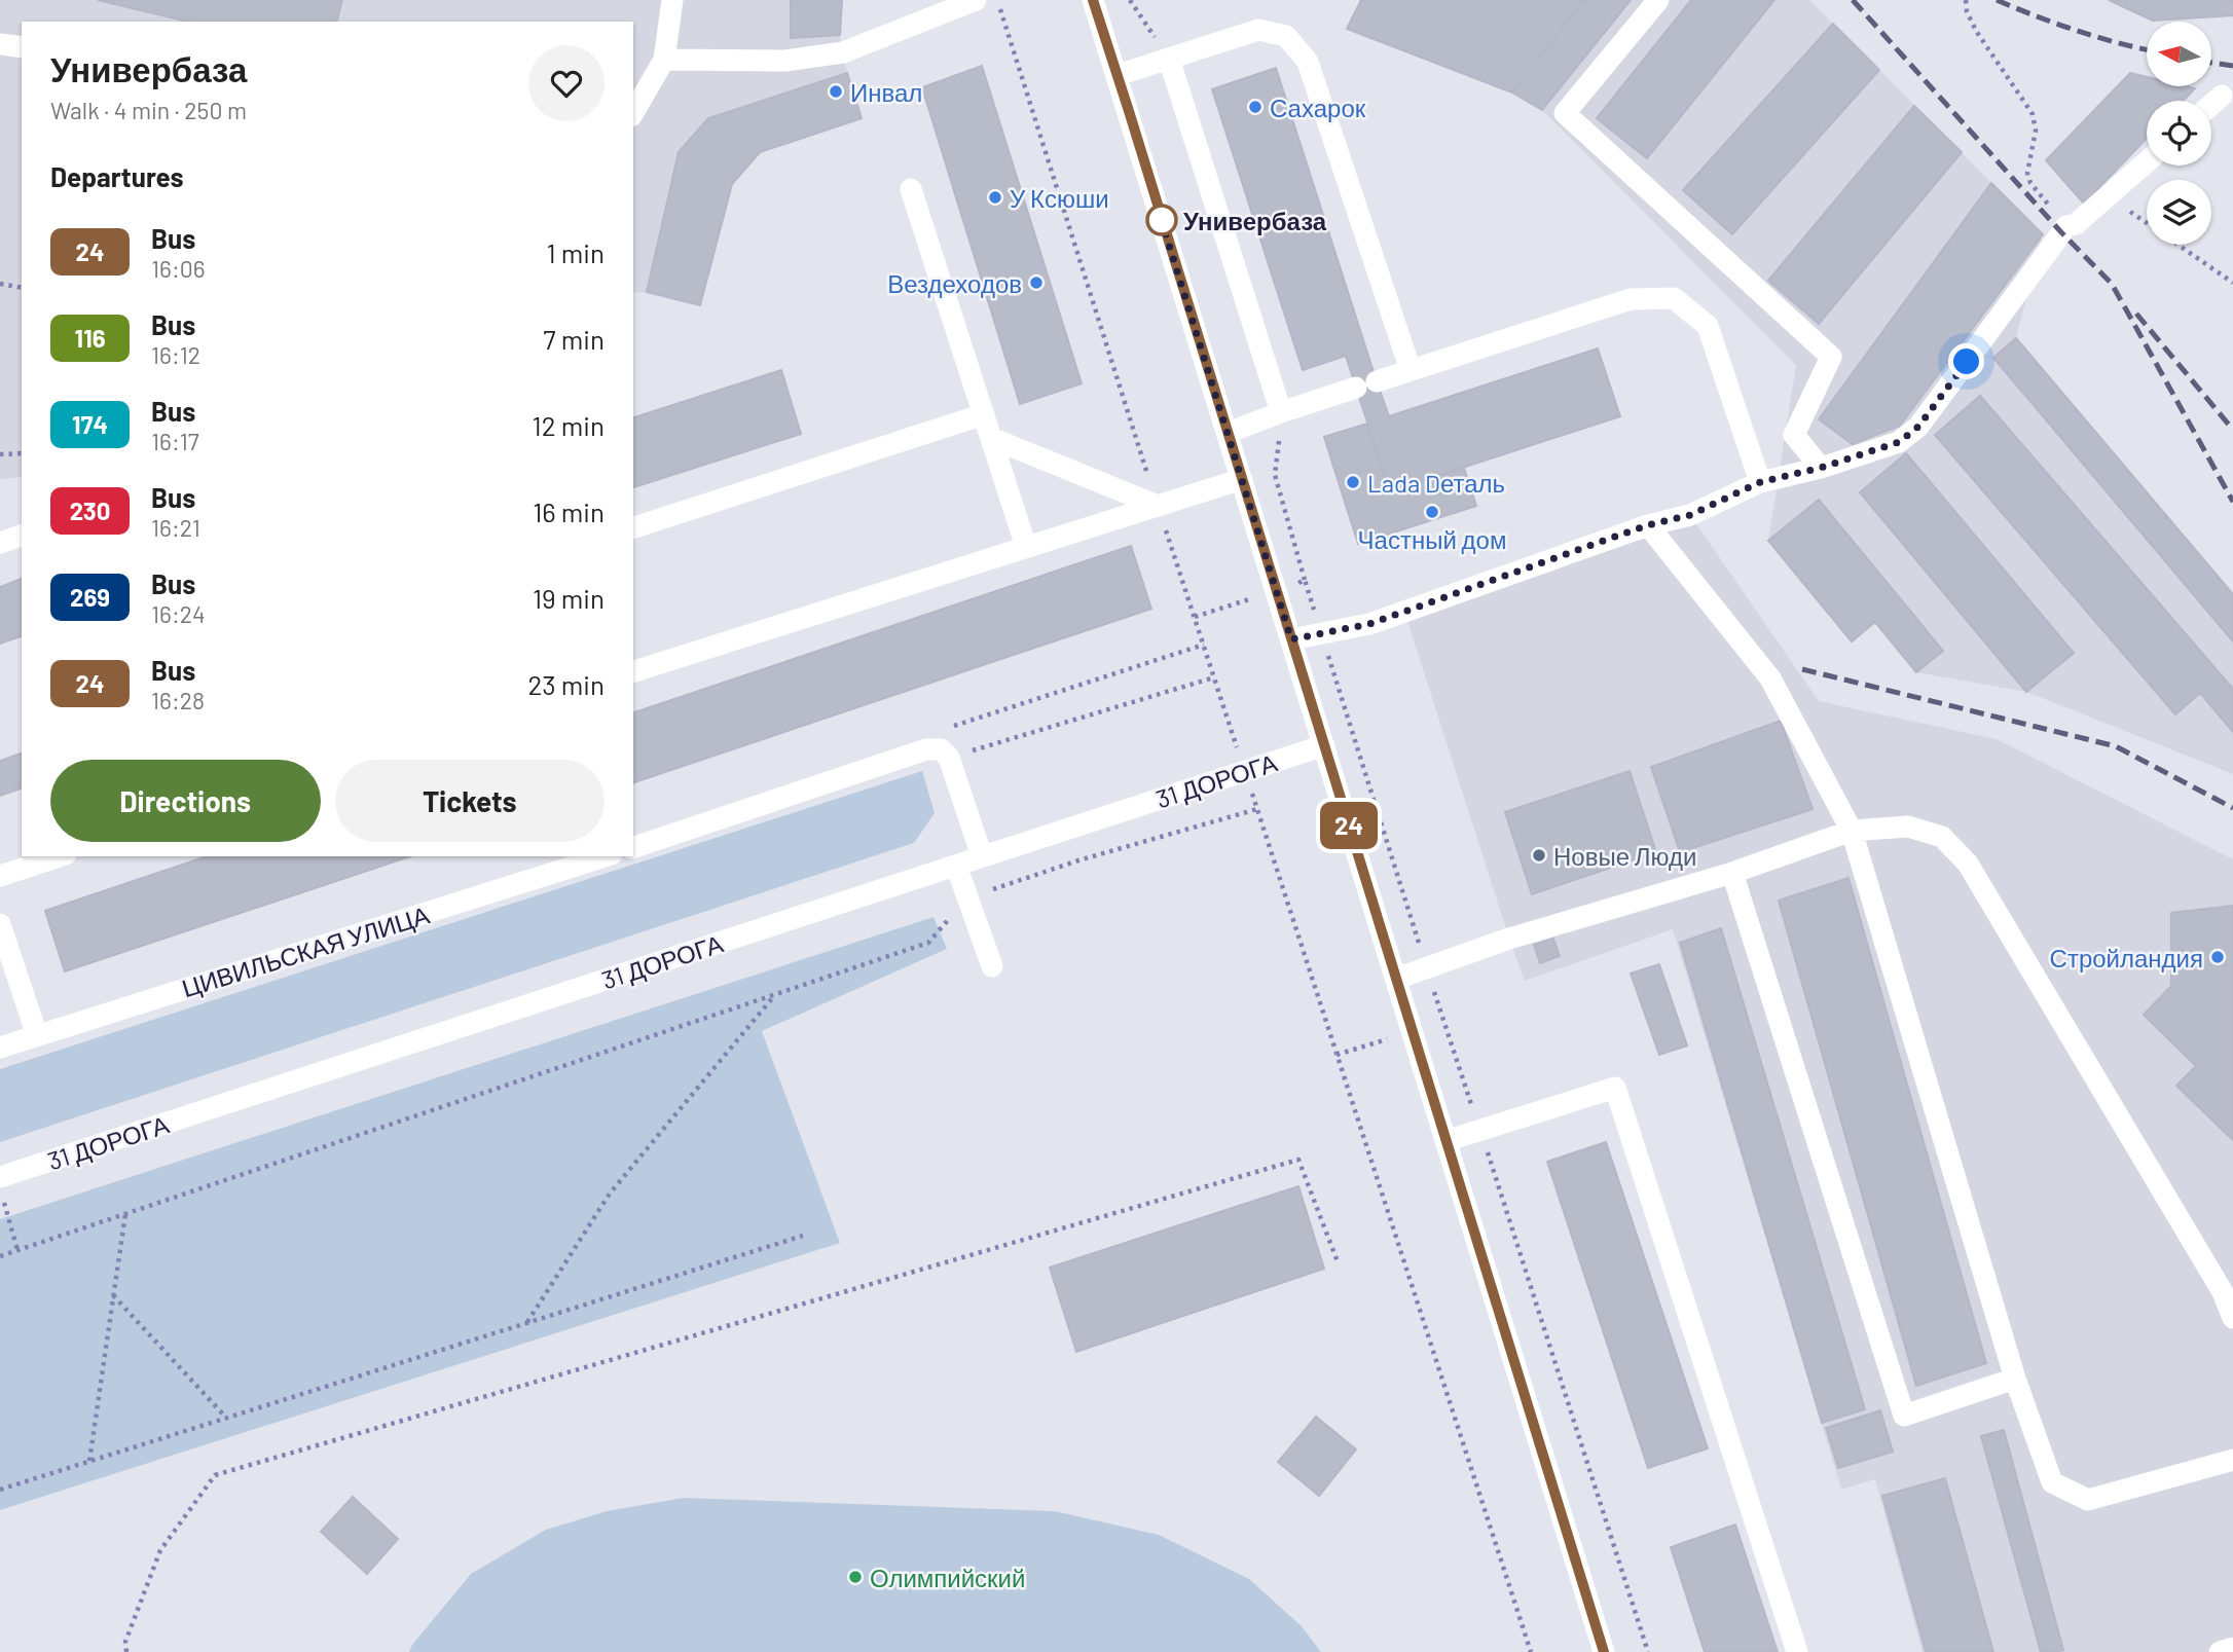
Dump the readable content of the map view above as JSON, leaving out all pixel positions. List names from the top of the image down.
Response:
{
  "streets": {
    "street": ["31 ДОРОГА", "ЦИВИЛЬСКАЯ УЛИЦА"]
  },
  "places": [
    "Инвал",
    "Сахарок",
    "У Ксюши",
    "Универбаза",
    "Вездеходов",
    "Lada Dеталь",
    "Частный дом",
    "Новые Люди",
    "Стройландия",
    "Олимпийский"
  ],
  "lines": ["bus line 24"],
  "north": "left",
  "page": {
    "on_map": "24",
    "heading": [
      ["Универбаза", "Walk · 4 min · 250 m"],
      "Departures"
    ],
    "list": [
      {
        "mark": "24",
        "name": "Bus",
        "note": "16:06",
        "value": "1 min"
      },
      {
        "mark": "116",
        "name": "Bus",
        "note": "16:12",
        "value": "7 min"
      },
      {
        "mark": "174",
        "name": "Bus",
        "note": "16:17",
        "value": "12 min"
      },
      {
        "mark": "230",
        "name": "Bus",
        "note": "16:21",
        "value": "16 min"
      },
      {
        "mark": "269",
        "name": "Bus",
        "note": "16:24",
        "value": "19 min"
      },
      {
        "mark": "24",
        "name": "Bus",
        "note": "16:28",
        "value": "23 min"
      }
    ],
    "buttons": ["Directions", "Tickets"]
  }
}
